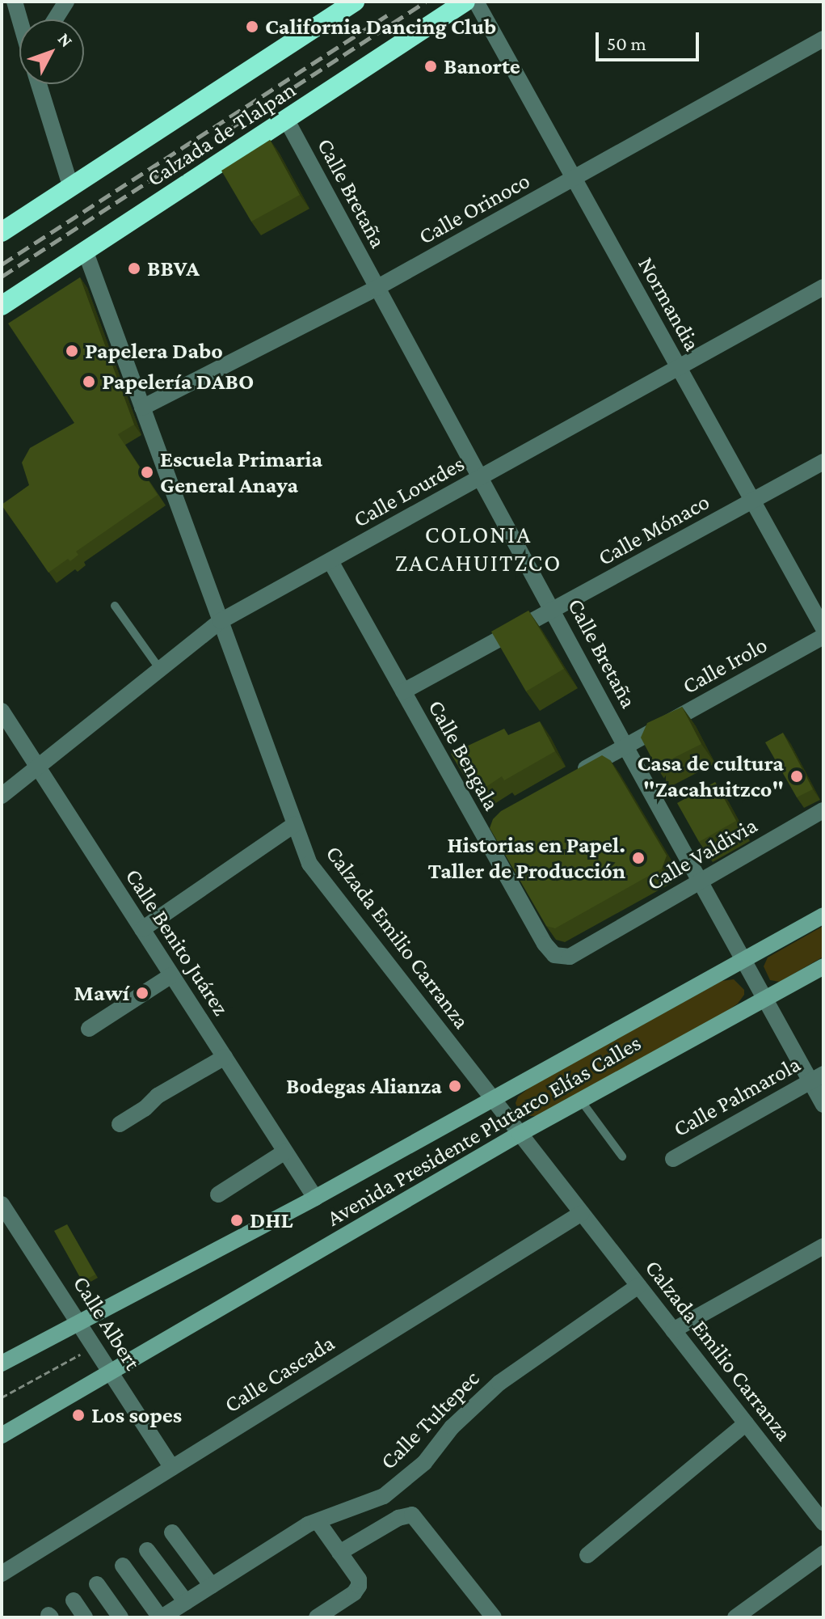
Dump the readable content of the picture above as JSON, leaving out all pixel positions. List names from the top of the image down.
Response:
{
  "streets": {
    "highway": ["Calzada de Tlalpan"],
    "main road": ["Avenida Presidente Plutarco Elías Calles"],
    "street": [
      "Calle Bretaña",
      "Calle Orinoco",
      "Normandia",
      "Calle Lourdes",
      "Calle Mónaco",
      "Calle Irolo",
      "Calle Bengala",
      "Calle Valdivia",
      "Calzada Emilio Carranza",
      "Calle Benito Juárez",
      "Calle Palmarola",
      "Calle Albert",
      "Calle Cascada",
      "Calle Tultepec"
    ]
  },
  "crossings": [
    ["Calzada de Tlalpan", "Calle Bretaña"],
    ["Calzada de Tlalpan", "Calzada Emilio Carranza"],
    ["Calle Bretaña", "Calle Orinoco"],
    ["Calle Bretaña", "Calle Lourdes"],
    ["Calle Bretaña", "Calle Mónaco"],
    ["Calle Bretaña", "Calle Irolo"],
    ["Calle Bretaña", "Calle Valdivia"],
    ["Calle Bretaña", "Calle Palmarola"],
    ["Calle Bretaña", "Avenida Presidente Plutarco Elías Calles"],
    ["Calle Orinoco", "Normandia"],
    ["Calle Orinoco", "Calzada Emilio Carranza"],
    ["Normandia", "Calle Lourdes"],
    ["Normandia", "Calle Mónaco"],
    ["Calle Lourdes", "Calle Bengala"],
    ["Calle Lourdes", "Calzada Emilio Carranza"],
    ["Calle Lourdes", "Calle Benito Juárez"],
    ["Calle Mónaco", "Calle Bengala"],
    ["Calle Bengala", "Calle Valdivia"],
    ["Calzada Emilio Carranza", "Avenida Presidente Plutarco Elías Calles"],
    ["Calzada Emilio Carranza", "Calle Cascada"],
    ["Calzada Emilio Carranza", "Calle Tultepec"],
    ["Calle Benito Juárez", "Avenida Presidente Plutarco Elías Calles"],
    ["Avenida Presidente Plutarco Elías Calles", "Calle Albert"],
    ["Calle Albert", "Calle Cascada"]
  ],
  "districts": ["COLONIA ZACAHUITZCO"],
  "places": [
    "California Dancing Club",
    "Banorte",
    "BBVA",
    "Papelera Dabo",
    "Papelería DABO",
    "Escuela Primaria General Anaya",
    "Casa de cultura \"Zacahuitzco\"",
    "Historias en Papel. Taller de Producción",
    "Mawí",
    "Bodegas Alianza",
    "DHL",
    "Los sopes"
  ],
  "scale_bar": "50 m",
  "north": "top right"
}
